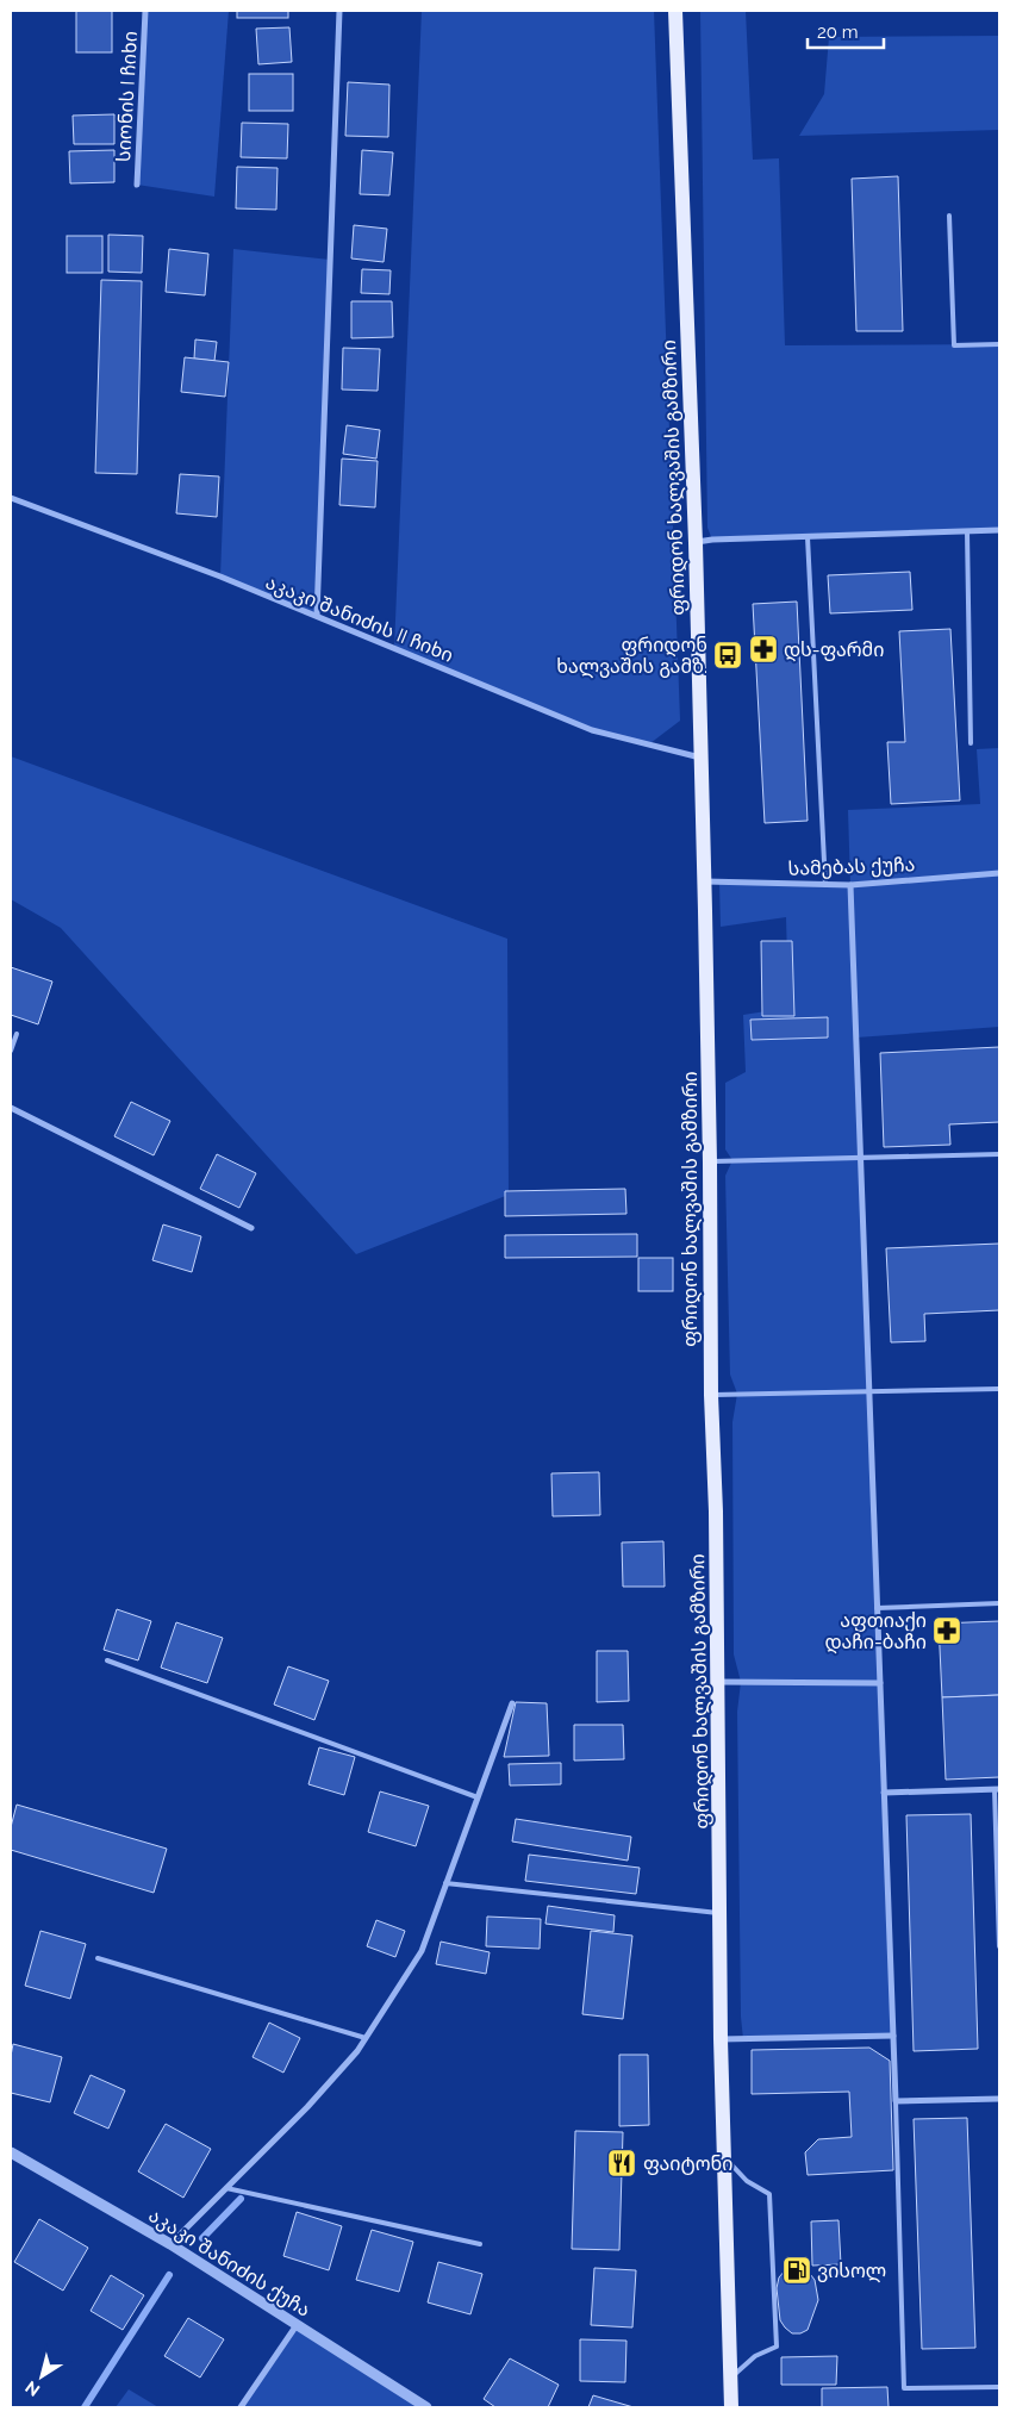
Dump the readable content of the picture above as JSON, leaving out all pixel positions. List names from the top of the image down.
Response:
{
  "streets": {
    "main road": ["ფრიდონ ხალვაშის გამზირი"],
    "street": [
      "სიონის I ჩიხი",
      "აკაკი შანიძის II ჩიხი",
      "სამებას ქუჩა",
      "აკაკი შანიძის ქუჩა"
    ]
  },
  "crossings": [
    ["ფრიდონ ხალვაშის გამზირი", "აკაკი შანიძის II ჩიხი"],
    ["ფრიდონ ხალვაშის გამზირი", "სამებას ქუჩა"]
  ],
  "places": {
    "pharmacy": ["დს-ფარმი", "აფთიაქი დაჩი-ბაჩი"],
    "bus stop": ["ფრიდონ ხალვაშის გამზ."],
    "restaurant": ["ფაიტონი"],
    "fuel station": ["ვისოლ"]
  },
  "scale_bar": "20 m",
  "north": "bottom left"
}
